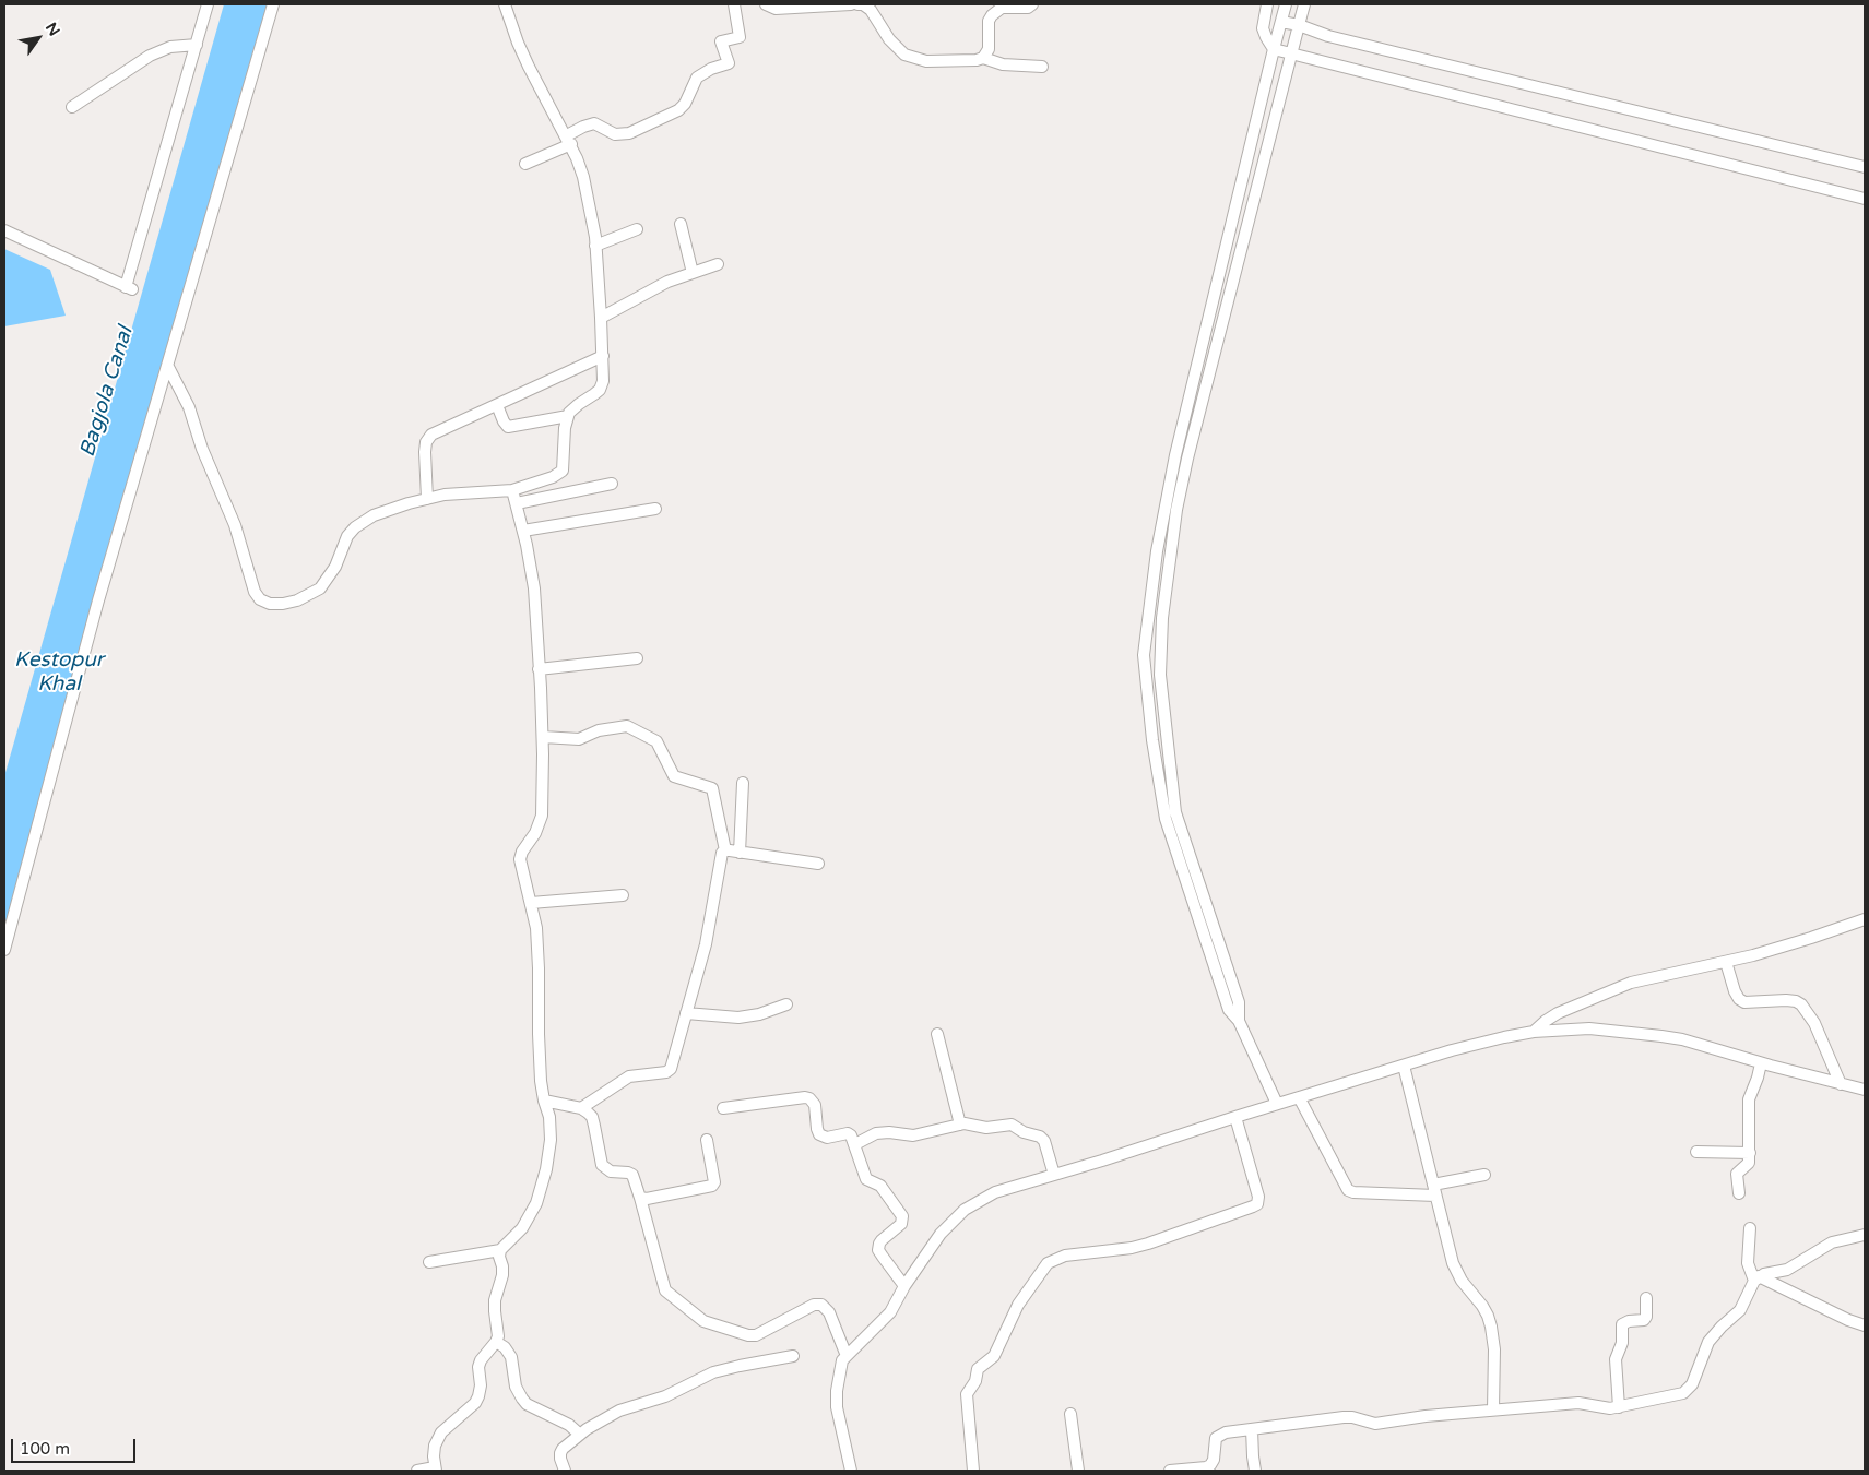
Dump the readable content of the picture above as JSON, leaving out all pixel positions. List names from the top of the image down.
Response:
{
  "water": ["Bagjola Canal", "Kestopur Khal"],
  "scale_bar": "100 m",
  "north": "top right"
}
